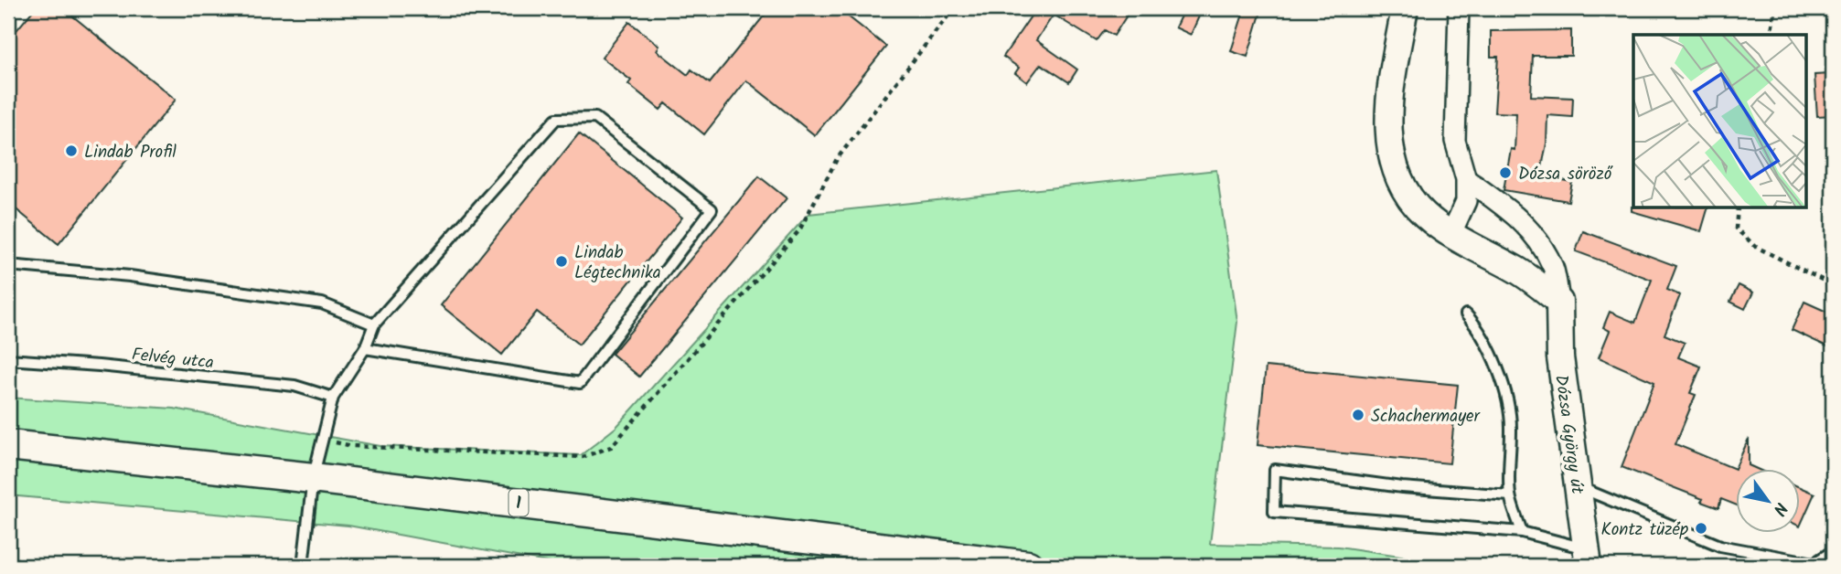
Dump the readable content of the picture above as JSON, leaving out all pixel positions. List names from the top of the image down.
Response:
{
  "streets": {
    "main road": ["1"],
    "street": ["Dózsa György út"],
    "lane": ["Felvég utca"]
  },
  "places": [
    "Lindab Profil",
    "Dózsa söröző",
    "Lindab Légtechnika",
    "Schachermayer",
    "Kontz tüzép"
  ],
  "north": "bottom right"
}
